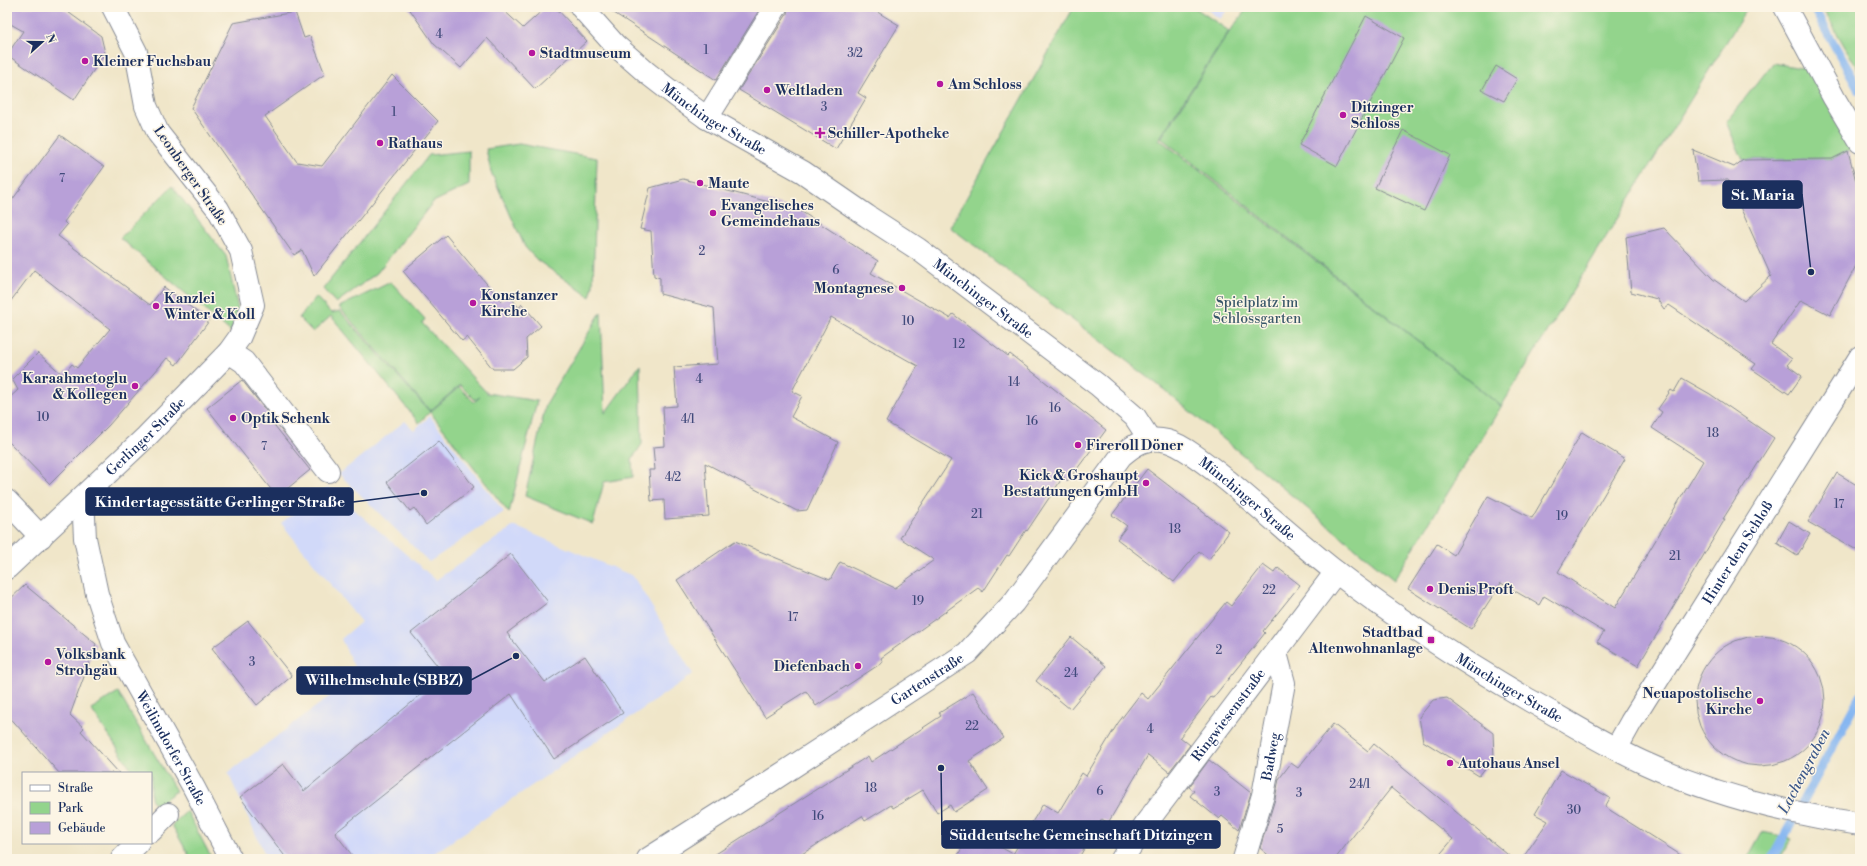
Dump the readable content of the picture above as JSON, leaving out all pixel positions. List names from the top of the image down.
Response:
{
  "streets": {
    "street": [
      "Münchinger Straße",
      "Leonberger Straße",
      "Gerlinger Straße",
      "Hinter dem Schloß",
      "Gartenstraße",
      "Ringwiesenstraße",
      "Weilimdorfer Straße",
      "Badweg"
    ]
  },
  "crossings": [
    ["Münchinger Straße", "Hinter dem Schloß"],
    ["Münchinger Straße", "Gartenstraße"],
    ["Münchinger Straße", "Ringwiesenstraße"],
    ["Leonberger Straße", "Gerlinger Straße"],
    ["Gerlinger Straße", "Weilimdorfer Straße"],
    ["Ringwiesenstraße", "Badweg"]
  ],
  "water": ["Lachengraben"],
  "parks": ["Spielplatz im Schlossgarten"],
  "places": {
    "other": [
      "Stadtmuseum",
      "Kleiner Fuchsbau",
      "Am Schloss",
      "Weltladen",
      "Ditzinger Schloss",
      "Rathaus",
      "Maute",
      "Evangelisches Gemeindehaus",
      "St. Maria",
      "Montagnese",
      "Konstanzer Kirche",
      "Kanzlei Winter & Koll",
      "Karaahmetoglu & Kollegen",
      "Optik Schenk",
      "Fireroll Döner",
      "Kick & Groshaupt Bestattungen GmbH",
      "Kindertagesstätte Gerlinger Straße",
      "Denis Proft",
      "Wilhelmschule (SBBZ)",
      "Volksbank Strohgäu",
      "Diefenbach",
      "Neuapostolische Kirche",
      "Autohaus Ansel",
      "Süddeutsche Gemeinschaft Ditzingen"
    ],
    "health": ["Schiller-Apotheke"],
    "transit": ["Stadtbad Altenwohnanlage"]
  },
  "house_numbers": [
    "4",
    "1",
    "3/2",
    "3",
    "1",
    "7",
    "2",
    "6",
    "10",
    "12",
    "4",
    "14",
    "16",
    "10",
    "4/1",
    "16",
    "18",
    "7",
    "4/2",
    "17",
    "21",
    "19",
    "18",
    "21",
    "22",
    "19",
    "17",
    "2",
    "3",
    "24",
    "22",
    "4",
    "24/1",
    "18",
    "6",
    "3",
    "3",
    "30",
    "16",
    "5"
  ],
  "legend": ["Straße", "Park", "Gebäude"],
  "north": "right"
}
